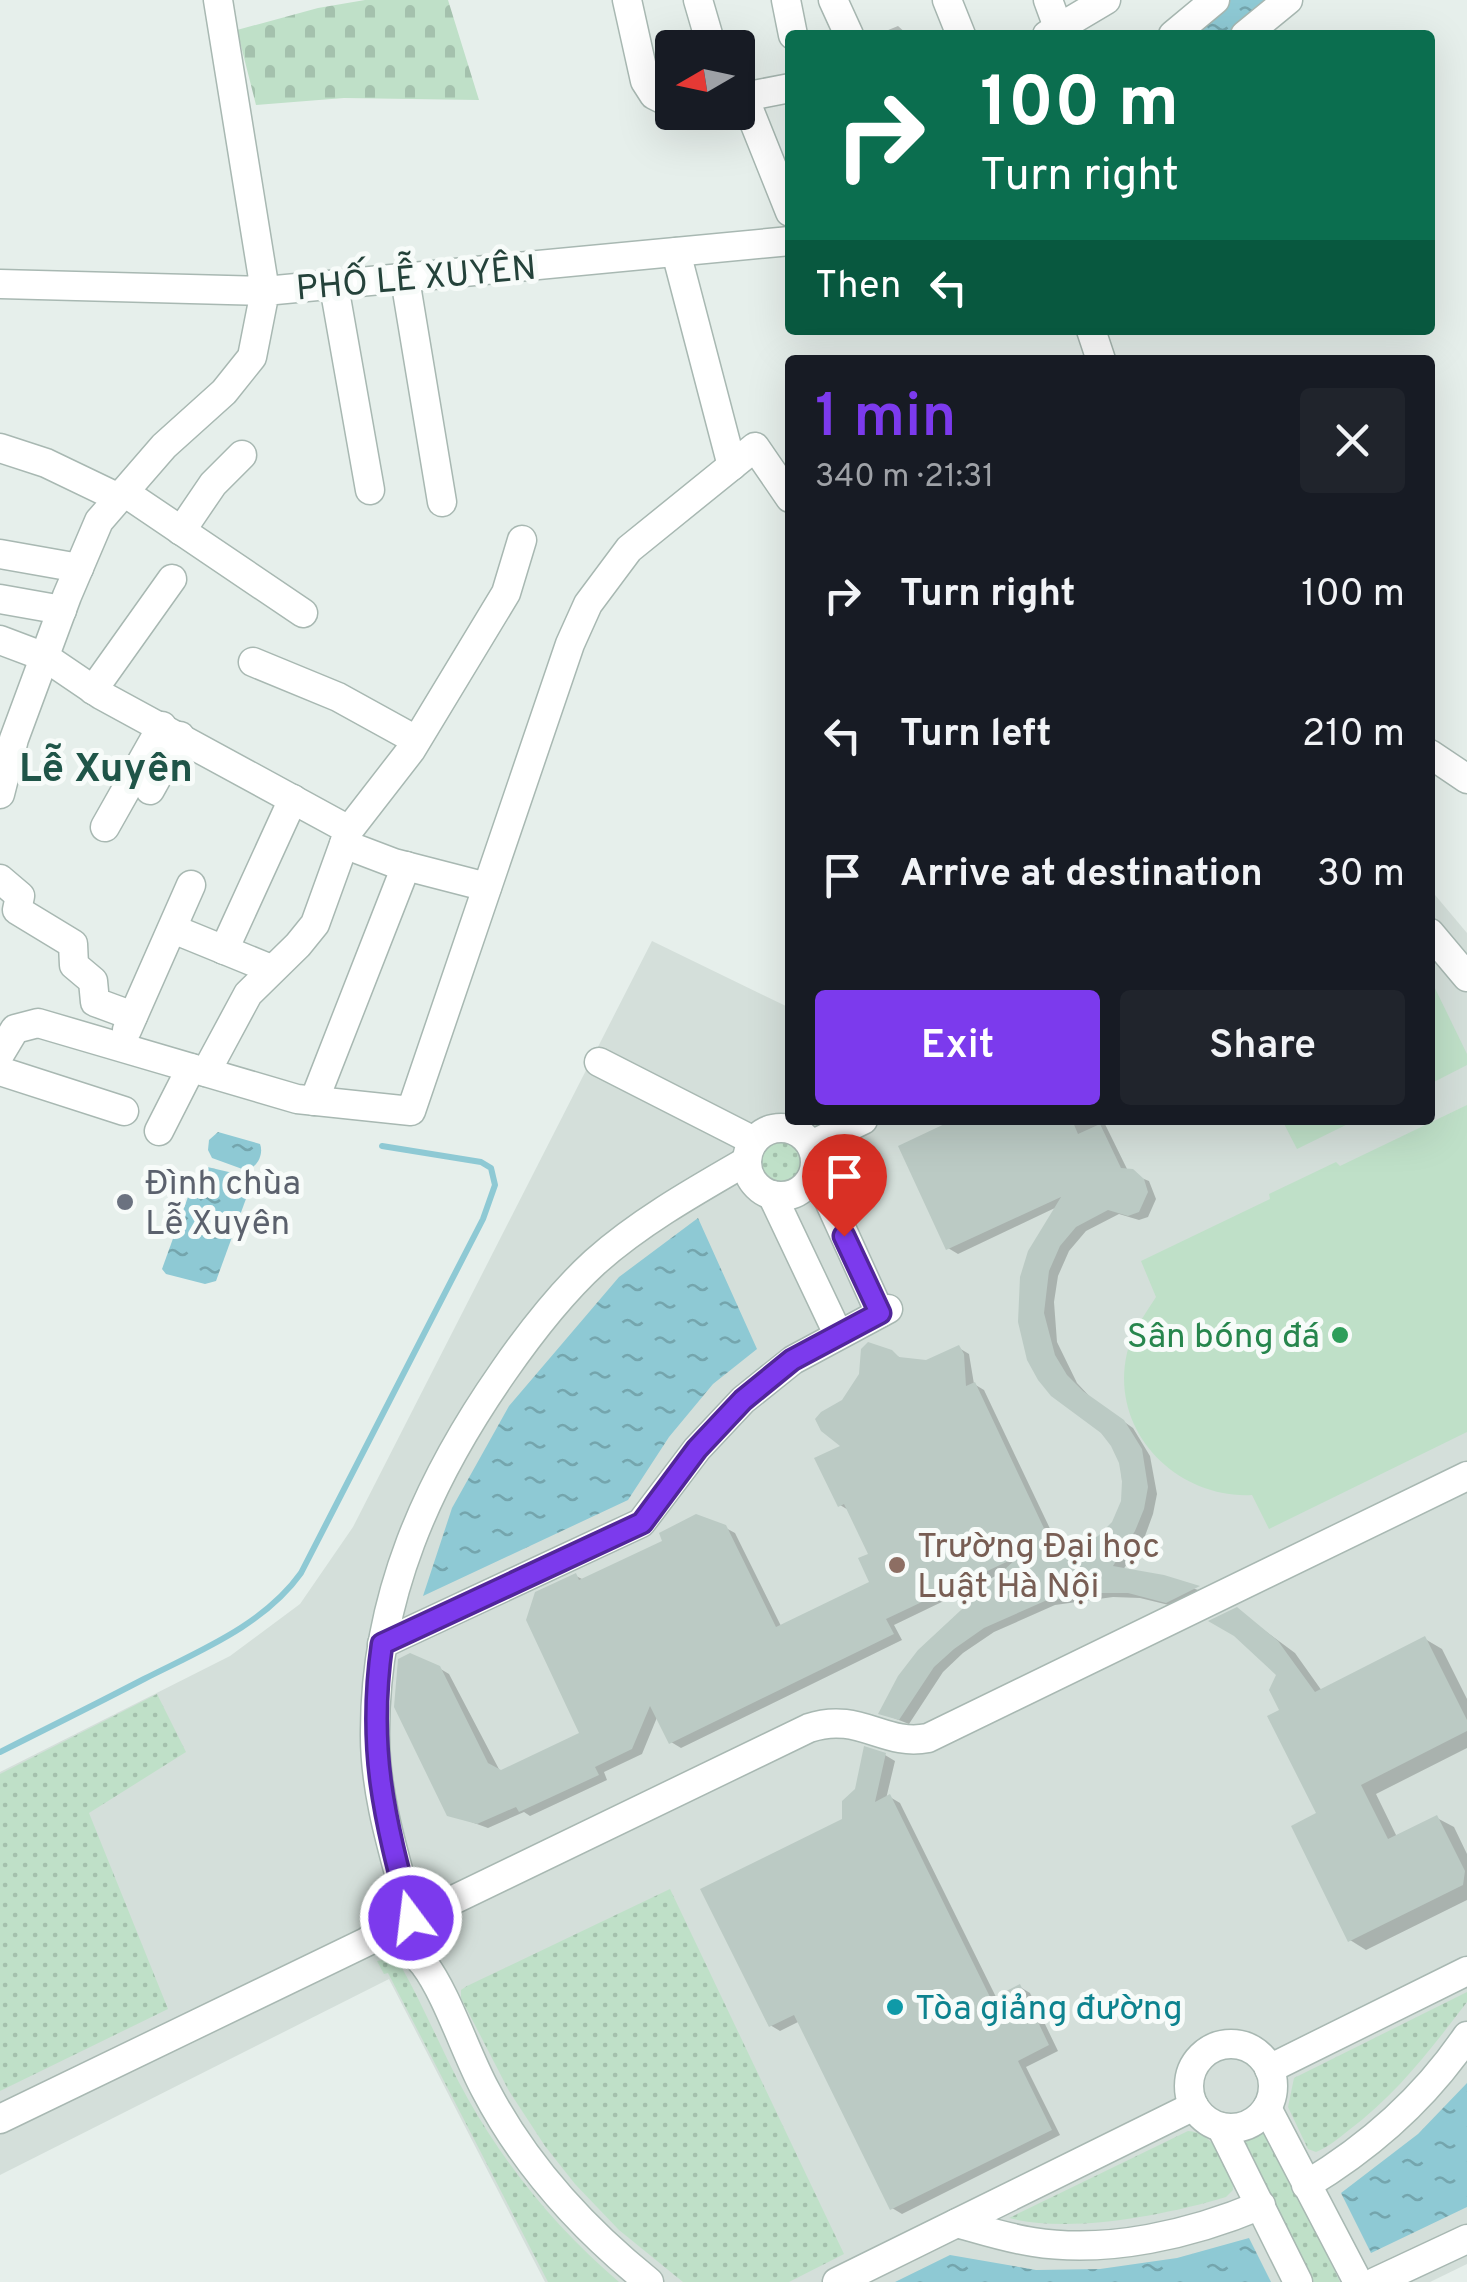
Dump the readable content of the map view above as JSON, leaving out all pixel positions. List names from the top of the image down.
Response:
{
  "streets": {
    "street": ["PHỐ LỄ XUYÊN"]
  },
  "districts": ["Lễ Xuyên"],
  "places": [
    "Đình chùa Lễ Xuyên",
    "Sân bóng đá",
    "Trường Đại học Luật Hà Nội",
    "Tòa giảng đường"
  ],
  "north": "left",
  "page": {
    "turn": ["100 m", "Turn right"],
    "then": "Then",
    "heading": ["1 min", "340 m · 21:31"],
    "list": [
      {
        "name": "Turn right",
        "value": "100 m"
      },
      {
        "name": "Turn left",
        "value": "210 m"
      },
      {
        "name": "Arrive at destination",
        "value": "30 m"
      }
    ],
    "buttons": ["Exit", "Share"]
  }
}
